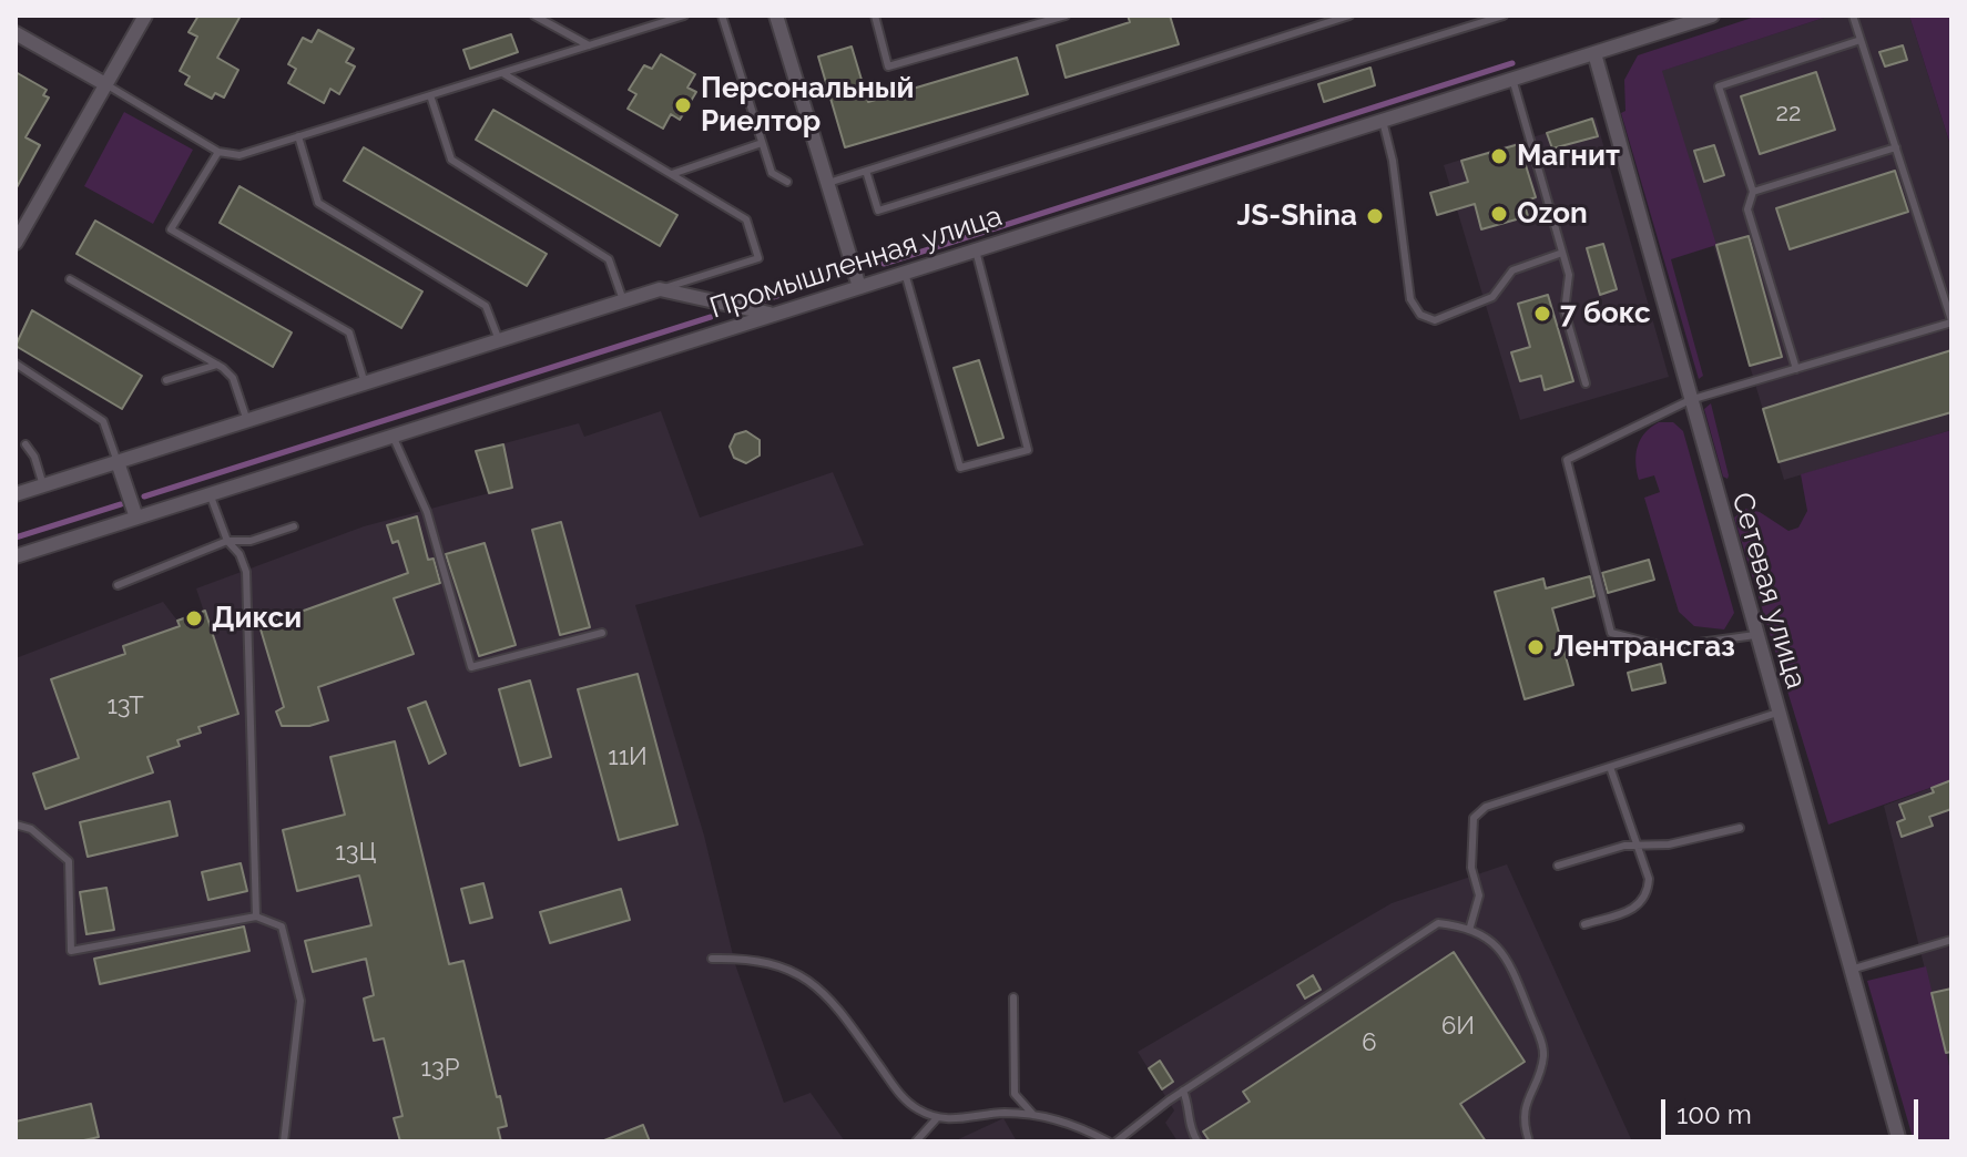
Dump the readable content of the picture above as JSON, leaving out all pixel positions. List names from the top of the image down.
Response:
{
  "streets": {
    "street": ["Промышленная улица", "Сетевая улица"]
  },
  "crossings": [
    ["Промышленная улица", "Сетевая улица"]
  ],
  "places": [
    "Персональный Риелтор",
    "Магнит",
    "Ozon",
    "JS-Shina",
    "7 бокс",
    "Дикси",
    "Лентрансгаз"
  ],
  "house_numbers": [
    "22",
    "13Т",
    "11И",
    "13Ц",
    "6И",
    "6",
    "13Р"
  ],
  "scale_bar": "100 m"
}
